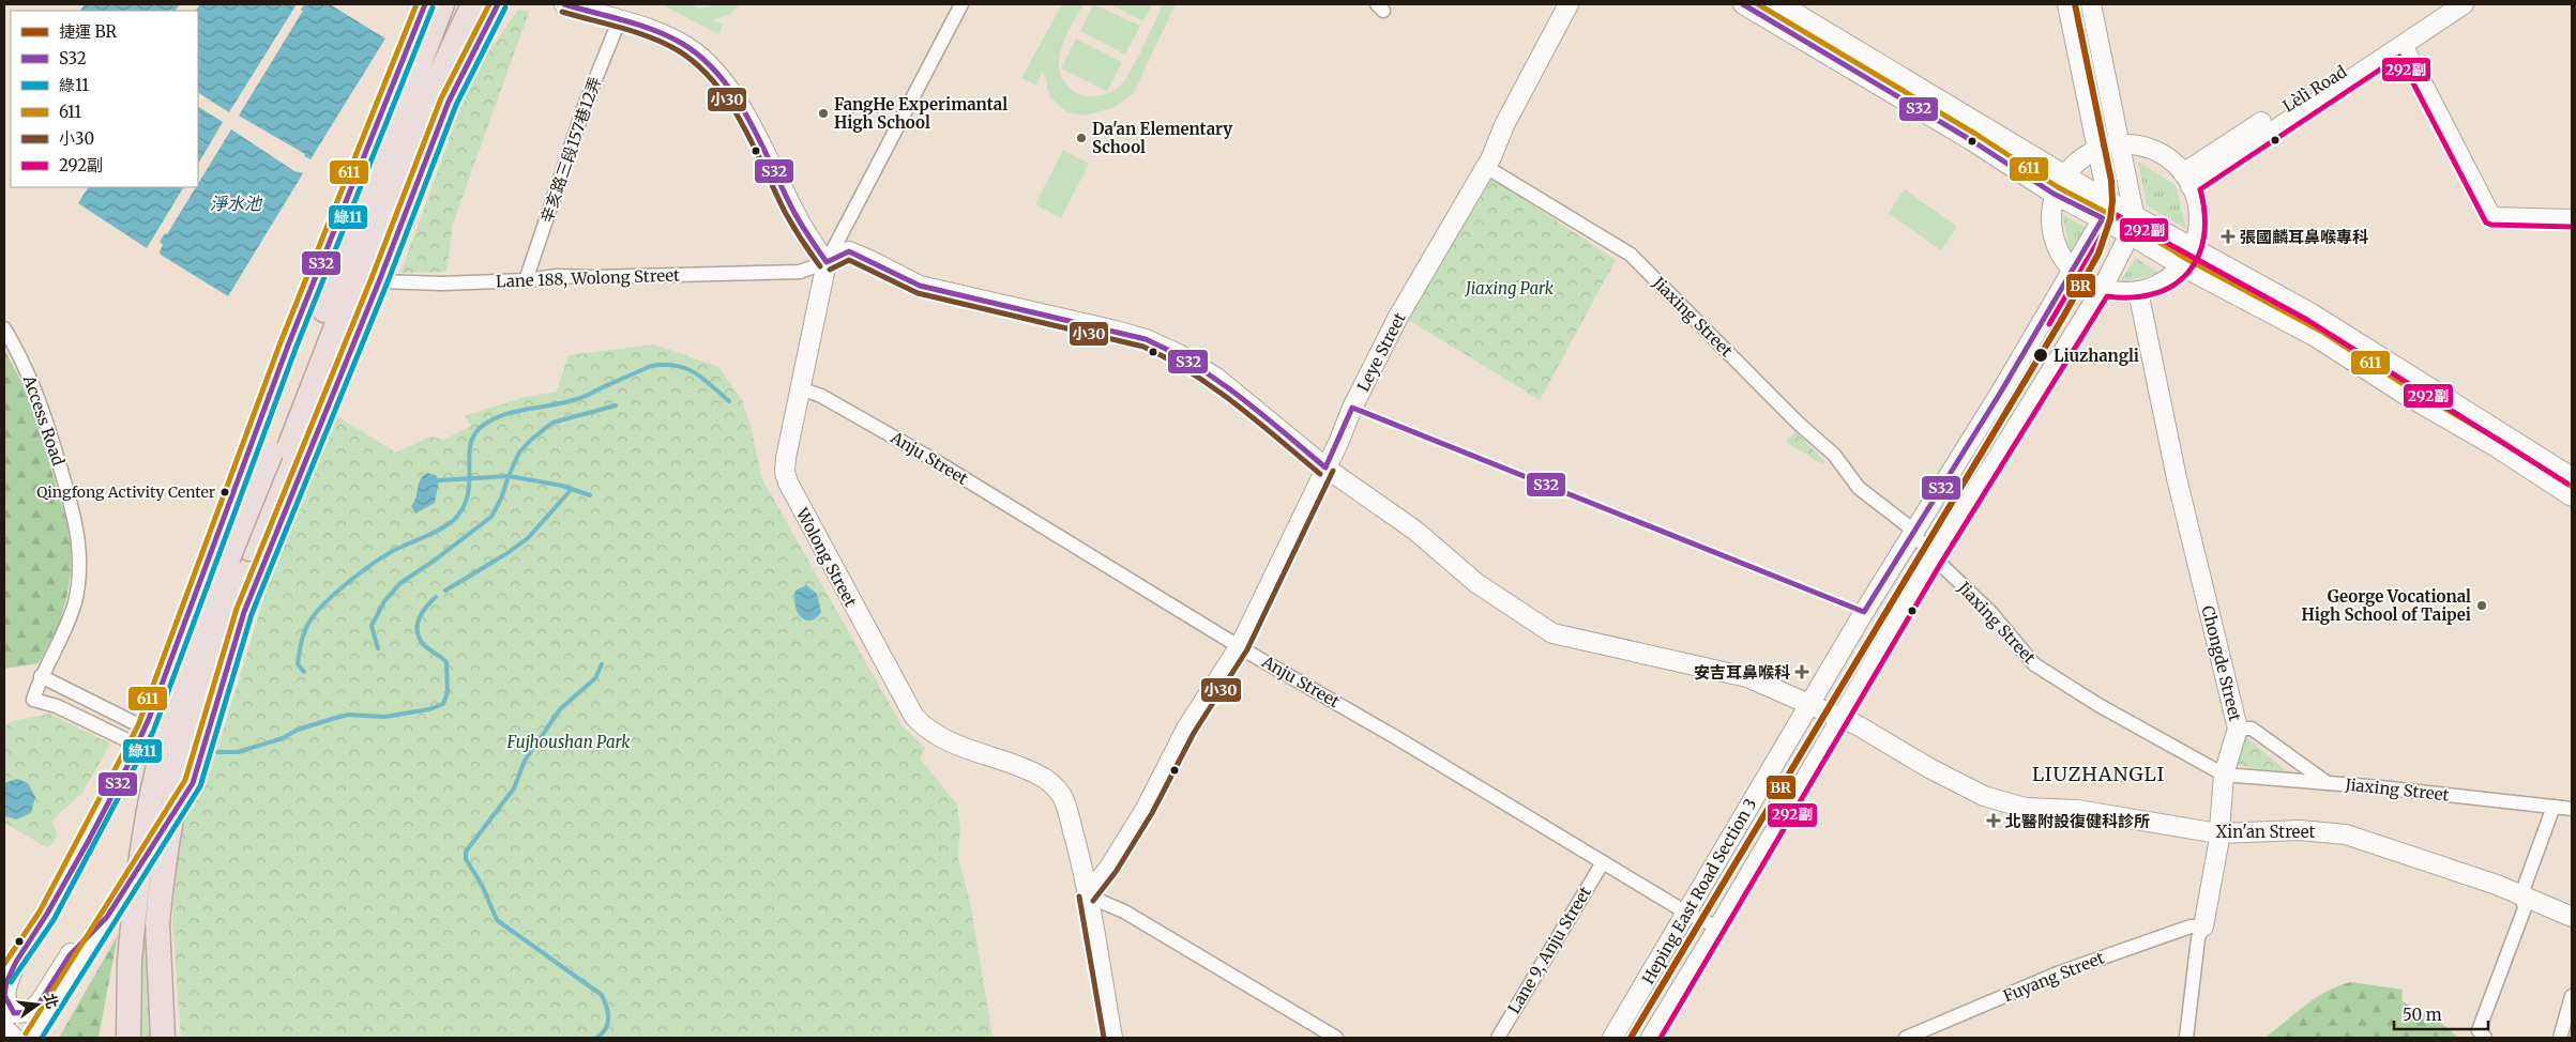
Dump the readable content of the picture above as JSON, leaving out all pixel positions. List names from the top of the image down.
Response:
{
  "streets": {
    "main road": [
      "Lèlì Road",
      "Leye Street",
      "Wolong Street",
      "Chongde Street",
      "Xin'an Street",
      "Heping East Road Section 3"
    ],
    "street": [
      "辛亥路三段157巷12弄",
      "Lane 188, Wolong Street",
      "Jiaxing Street",
      "Access Road",
      "Anju Street",
      "Lane 9, Anju Street",
      "Fuyang Street"
    ]
  },
  "crossings": [
    ["辛亥路三段157巷12弄", "Lane 188, Wolong Street"],
    ["Lane 188, Wolong Street", "Wolong Street"],
    ["Lane 188, Wolong Street", "Xin'an Street"],
    ["Jiaxing Street", "Leye Street"],
    ["Jiaxing Street", "Chongde Street"],
    ["Jiaxing Street", "Heping East Road Section 3"],
    ["Leye Street", "Anju Street"],
    ["Leye Street", "Wolong Street"],
    ["Leye Street", "Xin'an Street"],
    ["Anju Street", "Wolong Street"],
    ["Anju Street", "Heping East Road Section 3"],
    ["Anju Street", "Lane 9, Anju Street"],
    ["Wolong Street", "Xin'an Street"],
    ["Chongde Street", "Xin'an Street"],
    ["Chongde Street", "Fuyang Street"],
    ["Xin'an Street", "Heping East Road Section 3"]
  ],
  "districts": ["LIUZHANGLI"],
  "water": ["淨水池"],
  "parks": ["Jiaxing Park", "Fujhoushan Park"],
  "places": {
    "other": [
      "FangHe Experimantal High School",
      "Da'an Elementary School",
      "Liuzhangli",
      "Qingfong Activity Center",
      "George Vocational High School of Taipei"
    ],
    "health": ["張國麟耳鼻喉專科", "安吉耳鼻喉科", "北醫附設復健科診所"]
  },
  "lines": [
    "metro line BR",
    "transit line S32",
    "transit line 611",
    "transit line 綠11",
    "transit line 小30",
    "transit line 292副"
  ],
  "legend": [
    "捷運 BR",
    "S32",
    "綠11",
    "611",
    "小30",
    "292副"
  ],
  "scale_bar": "50 m",
  "north": "right"
}
